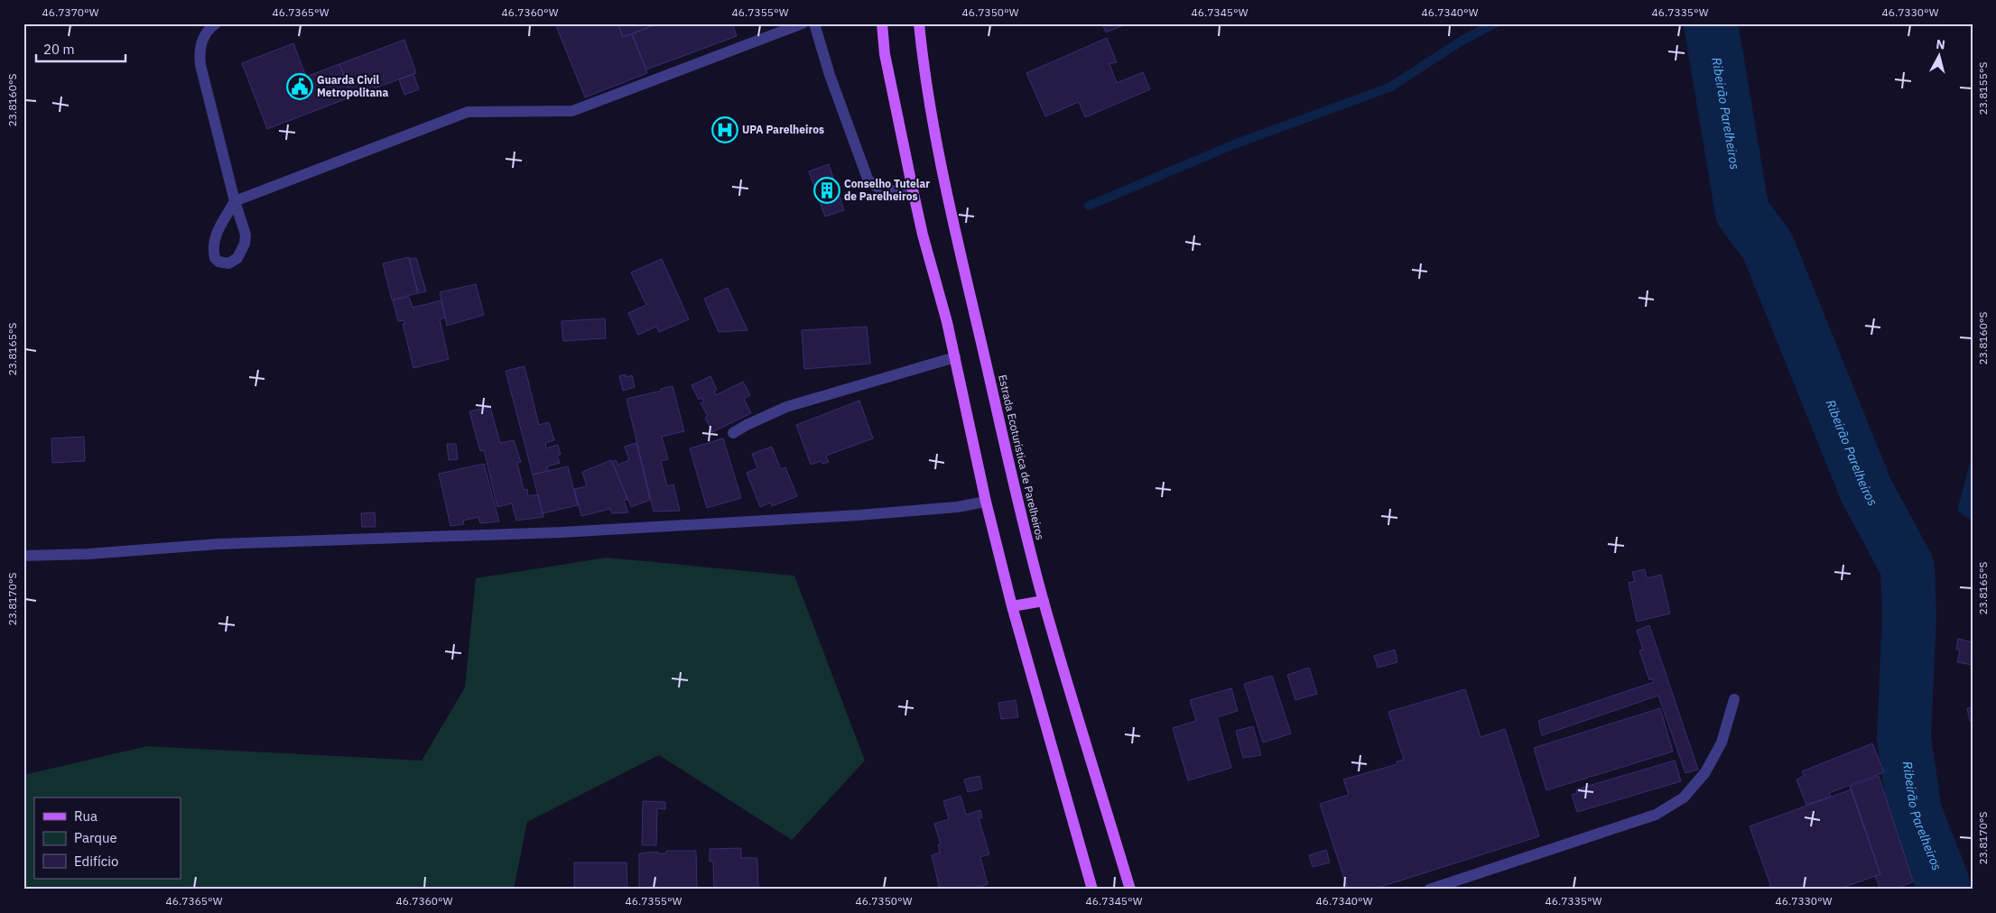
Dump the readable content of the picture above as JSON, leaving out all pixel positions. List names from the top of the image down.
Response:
{
  "streets": {
    "main road": ["Estrada Ecoturistica de Parelheiros"]
  },
  "water": ["Ribeirão Parelheiros"],
  "places": {
    "public building": ["Guarda Civil Metropolitana"],
    "hospital": ["UPA Parelheiros"],
    "building": ["Conselho Tutelar de Parelheiros"]
  },
  "legend": ["Rua", "Parque", "Edifício"],
  "scale_bar": "20 m",
  "north": "top",
  "coordinates": [
    "46.7370°W",
    "46.7365°W",
    "46.7360°W",
    "46.7355°W",
    "46.7350°W",
    "46.7345°W",
    "46.7340°W",
    "46.7335°W",
    "46.7330°W",
    "23.8155°S",
    "23.8160°S",
    "23.8165°S",
    "23.8170°S"
  ]
}
